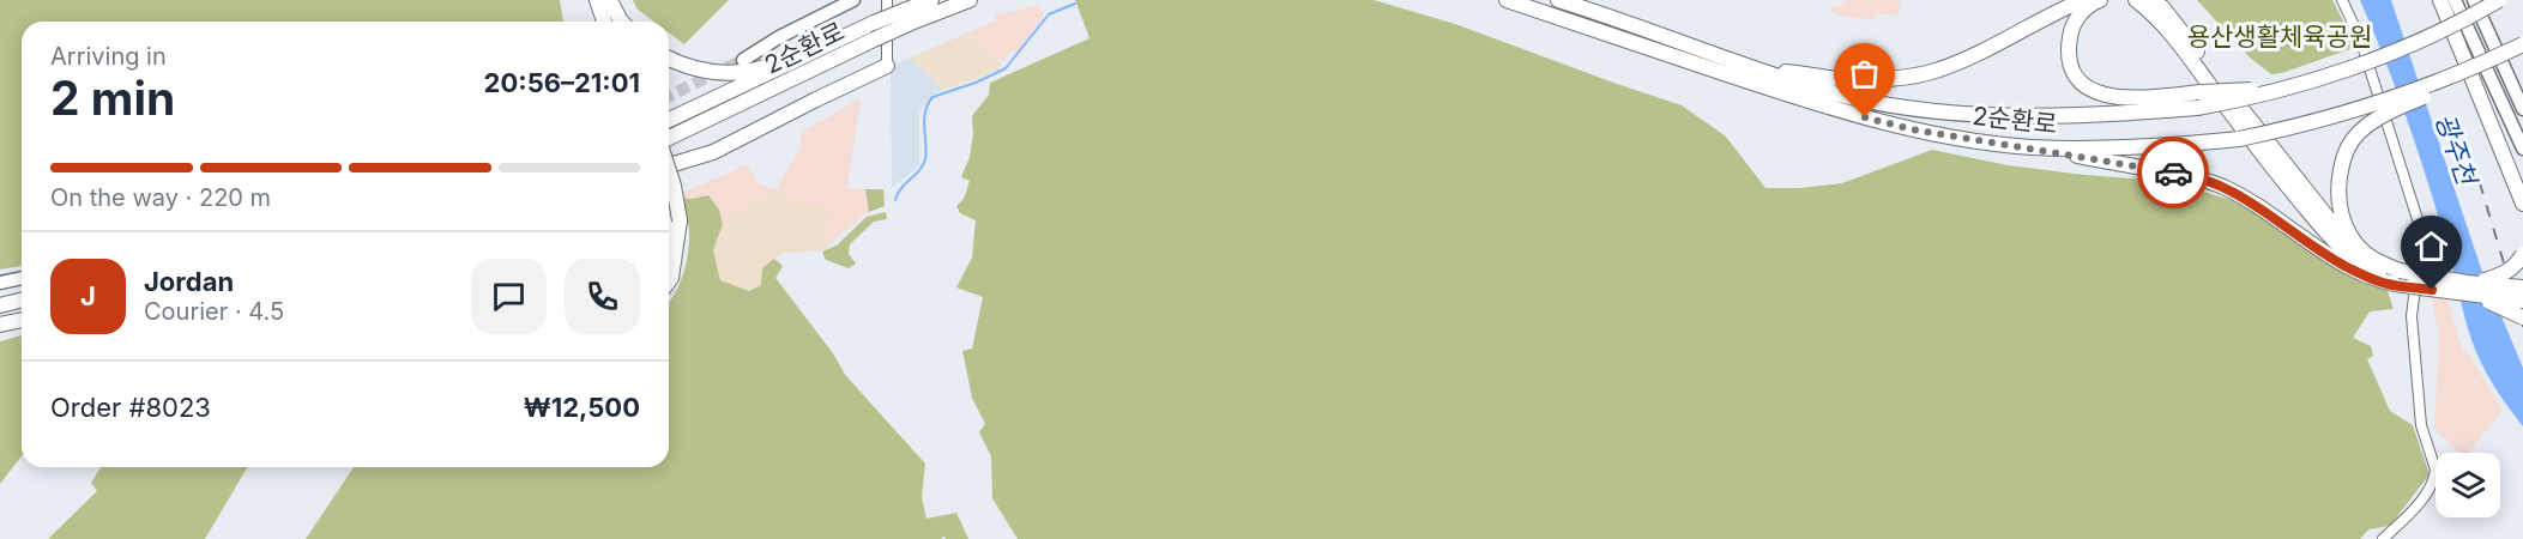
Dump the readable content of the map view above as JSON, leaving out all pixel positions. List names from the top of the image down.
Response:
{
  "streets": {
    "highway": ["2순환로"]
  },
  "water": ["광주천"],
  "parks": ["용산생활체육공원"],
  "page": {
    "heading": ["2 min", "Arriving in", "20:56–21:01"],
    "panel": [
      "Jordan",
      "Courier · 4.5",
      "Order #8023",
      "₩12,500"
    ],
    "bar": "On the way · 220 m",
    "round": "J"
  }
}
